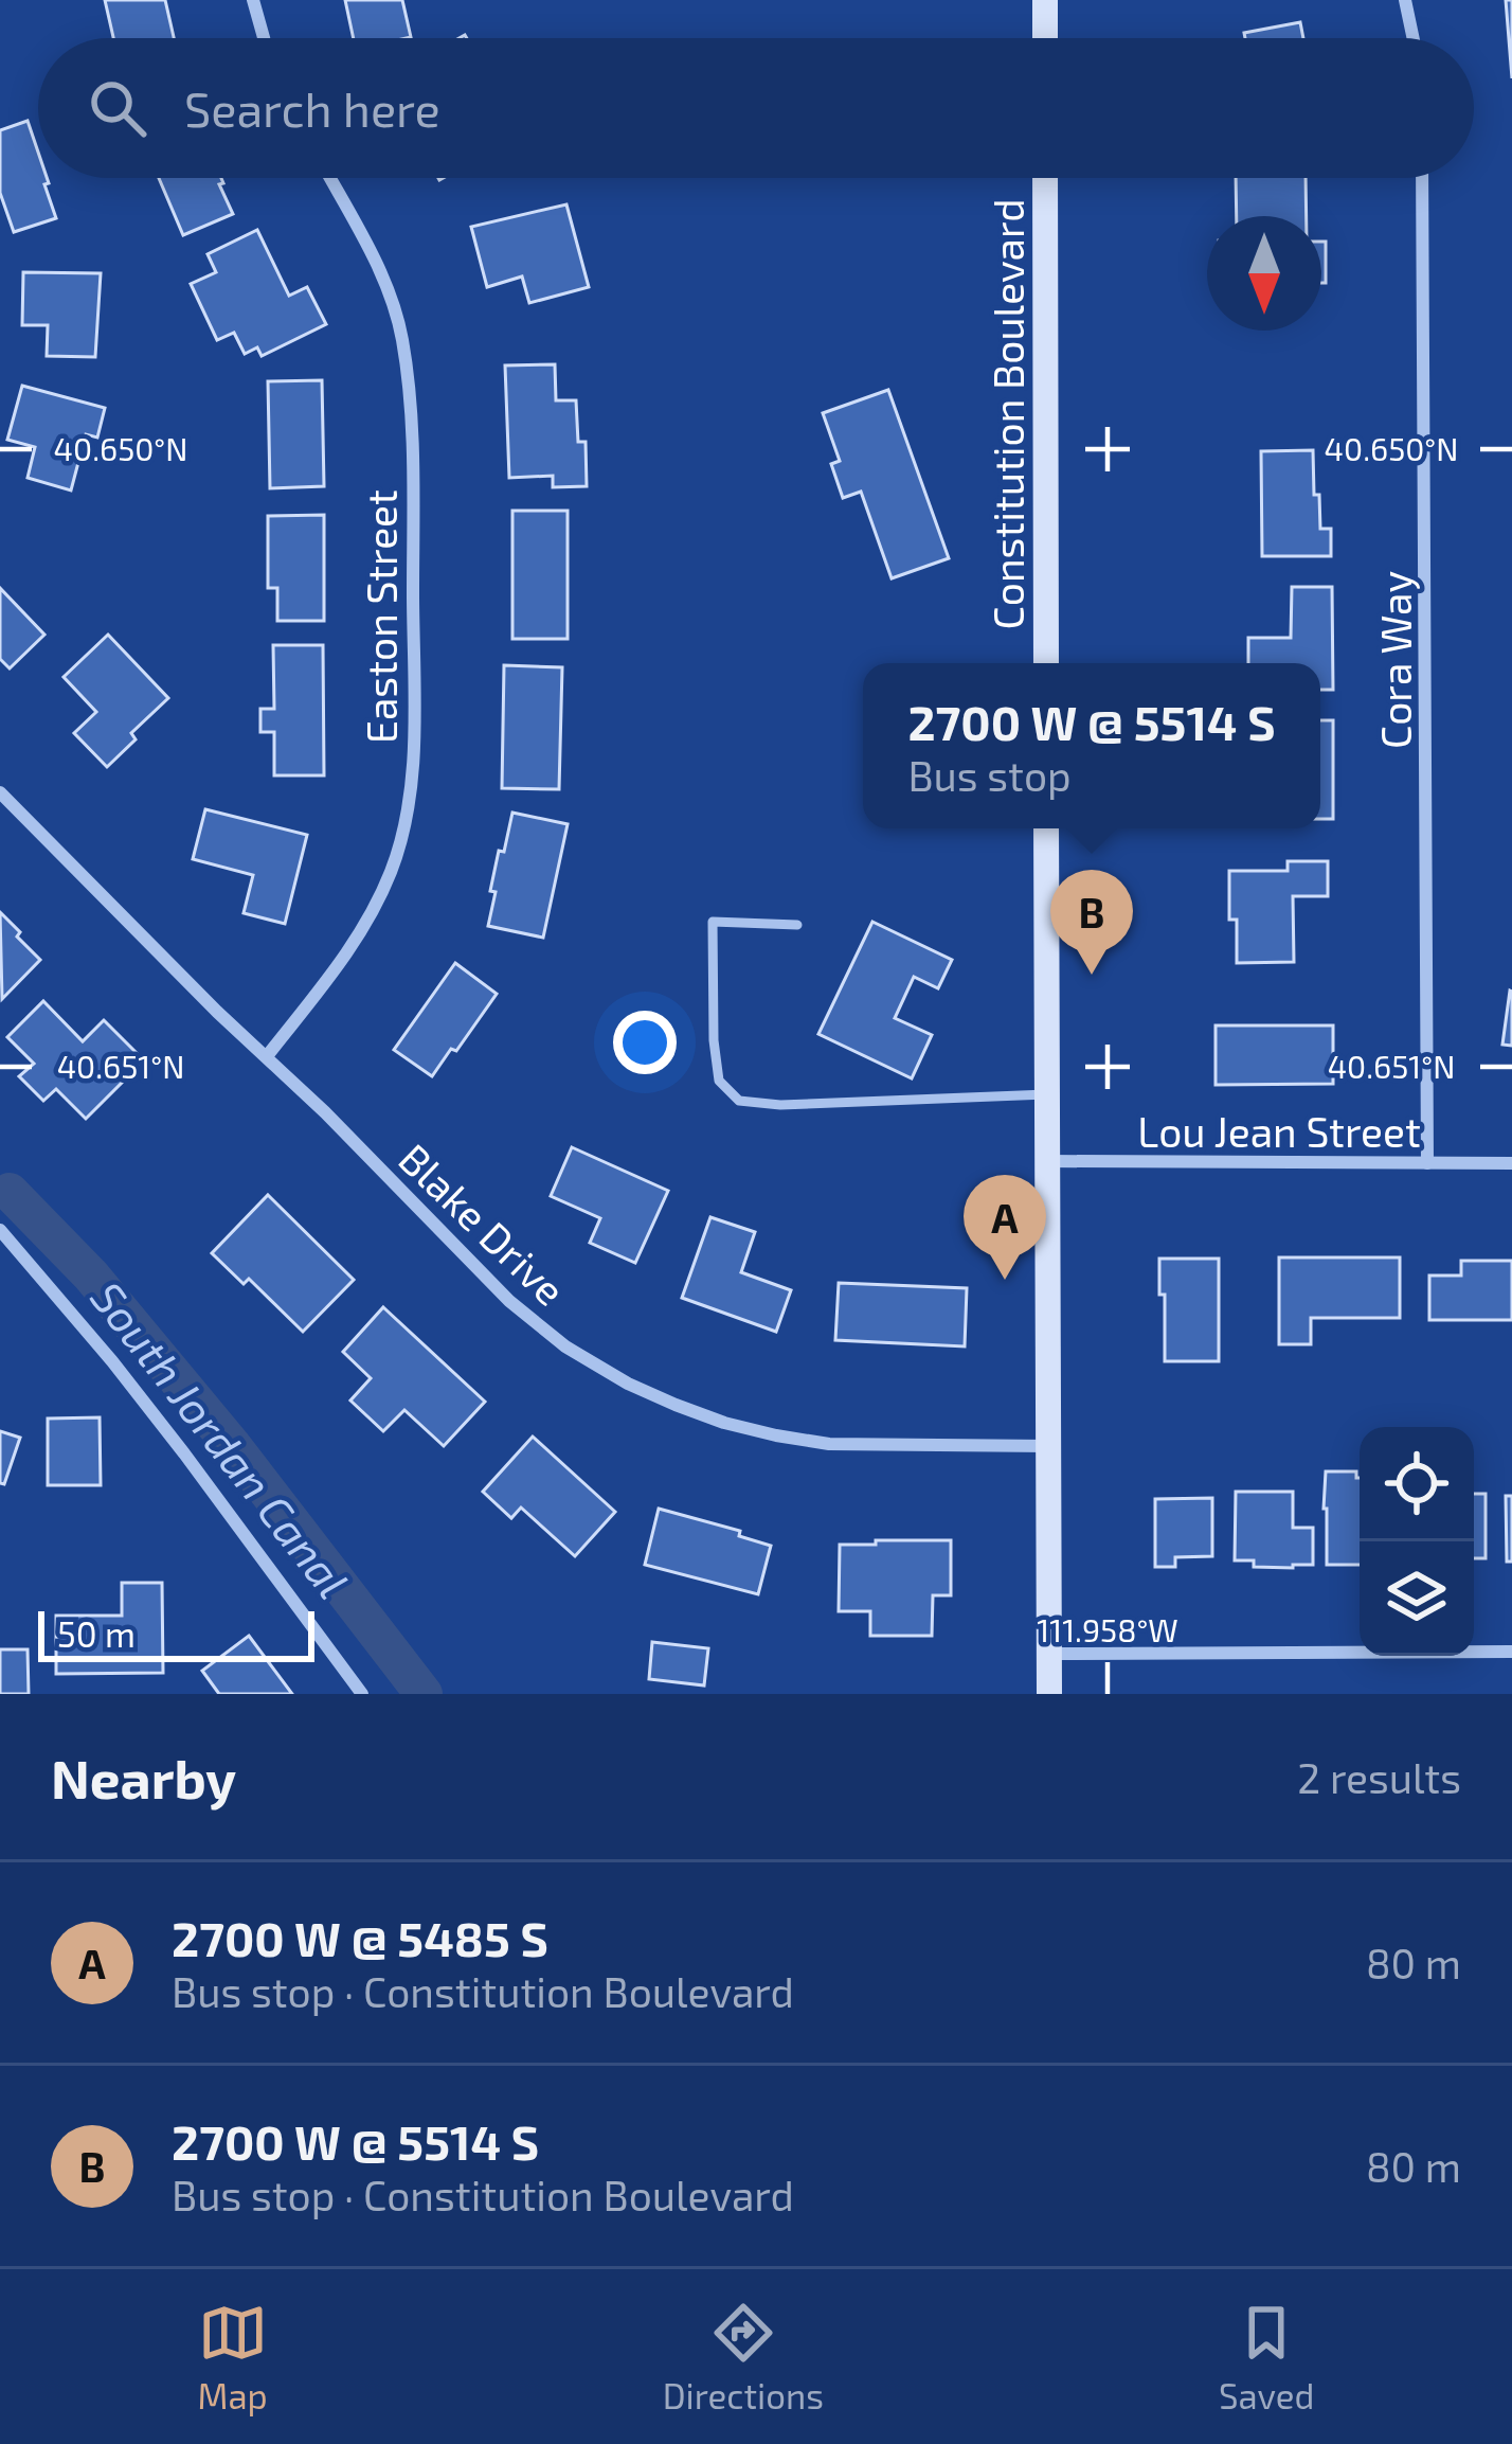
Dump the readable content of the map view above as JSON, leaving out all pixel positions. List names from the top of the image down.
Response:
{
  "streets": {
    "main road": ["Constitution Boulevard"],
    "street": [
      "Easton Street",
      "Cora Way",
      "Lou Jean Street",
      "Blake Drive"
    ]
  },
  "crossings": [
    ["Easton Street", "Blake Drive"],
    ["Cora Way", "Lou Jean Street"]
  ],
  "water": ["South Jordan Canal"],
  "scale_bar": "50 m",
  "north": "bottom",
  "page": {
    "search": "Search here",
    "popup": ["2700 W @ 5514 S", "Bus stop"],
    "pins": ["B", "A"],
    "scale": "50 m",
    "heading": ["Nearby", "2 results"],
    "list": [
      {
        "mark": "A",
        "name": "2700 W @ 5485 S",
        "note": "Bus stop · Constitution Boulevard",
        "value": "80 m"
      },
      {
        "mark": "B",
        "name": "2700 W @ 5514 S",
        "note": "Bus stop · Constitution Boulevard",
        "value": "80 m"
      }
    ],
    "nav": ["Map", "Directions", "Saved"]
  },
  "coordinates": ["40.650°N", "40.651°N", "111.958°W"]
}
